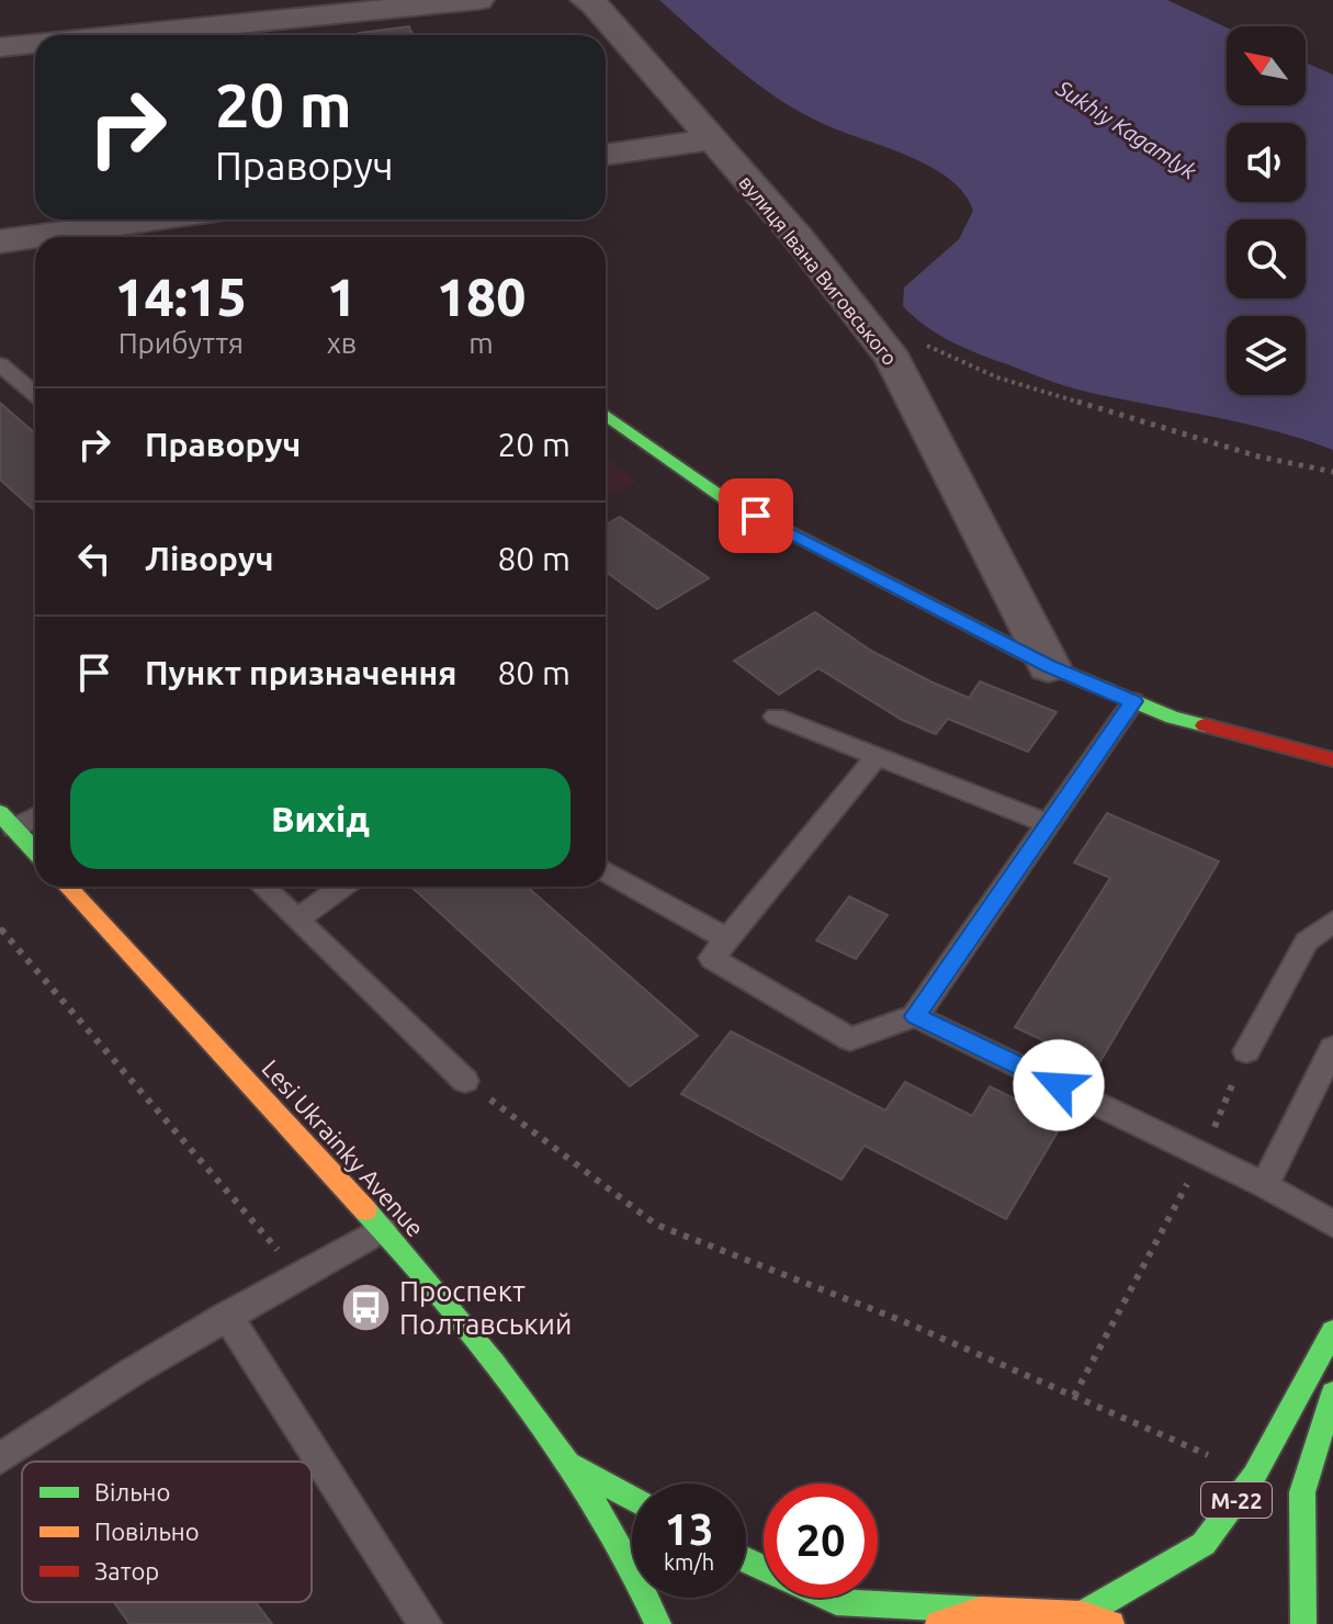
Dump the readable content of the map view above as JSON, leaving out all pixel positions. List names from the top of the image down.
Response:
{
  "streets": {
    "main road": ["Lesi Ukrainky Avenue", "М-22"],
    "street": ["вулиця Івана Виговського"]
  },
  "water": ["Sukhiy Kagamlyk"],
  "places": {
    "bus stop": ["Проспект Полтавський"]
  },
  "legend": ["Вільно", "Повільно", "Затор"],
  "north": "top left",
  "page": {
    "turn": ["20 m", "Праворуч"],
    "eta": [
      "14:15",
      "Прибуття",
      "1",
      "хв",
      "180",
      "m"
    ],
    "list": [
      {
        "name": "Праворуч",
        "value": "20 m"
      },
      {
        "name": "Ліворуч",
        "value": "80 m"
      },
      {
        "name": "Пункт призначення",
        "value": "80 m"
      }
    ],
    "buttons": "Вихід",
    "speed": "13 km/h",
    "limit": "20"
  }
}
